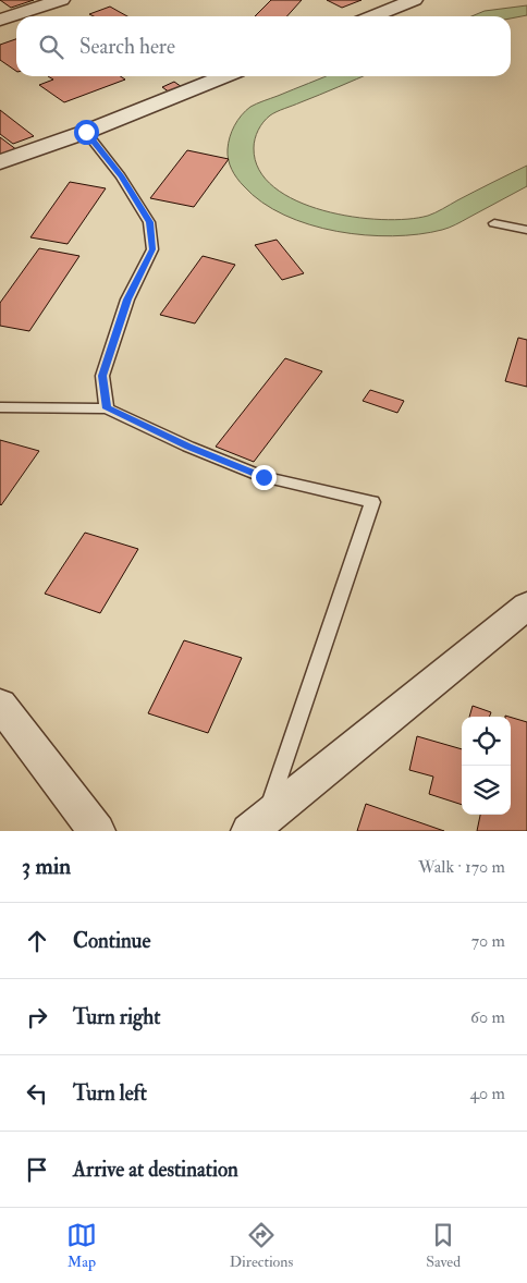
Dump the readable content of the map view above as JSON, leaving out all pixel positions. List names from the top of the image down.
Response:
{
  "page": {
    "search": "Search here",
    "heading": ["3 min", "Walk · 170 m"],
    "list": [
      ["Continue", "70 m"],
      ["Turn right", "60 m"],
      ["Turn left", "40 m"],
      "Arrive at destination"
    ],
    "nav": ["Map", "Directions", "Saved"]
  }
}
